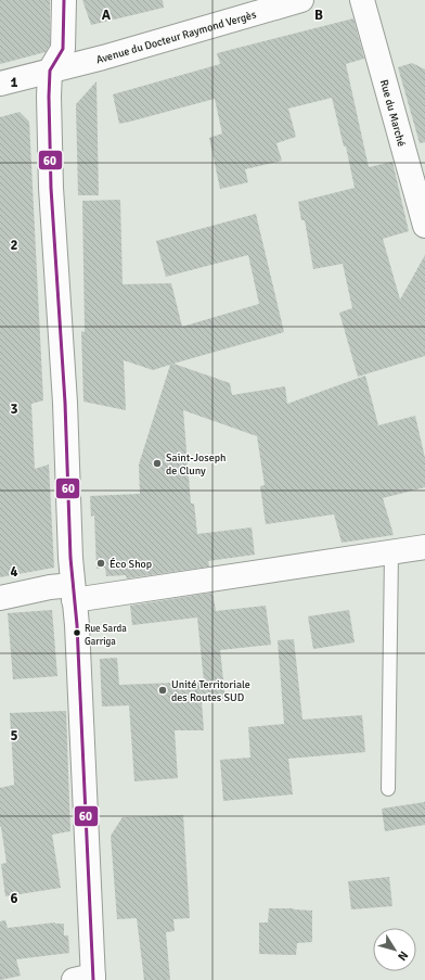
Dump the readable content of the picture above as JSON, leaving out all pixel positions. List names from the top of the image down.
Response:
{
  "streets": {
    "main road": ["Avenue du Docteur Raymond Vergès", "Rue du Marché"]
  },
  "places": [
    "Saint-Joseph de Cluny",
    "Éco Shop",
    "Rue Sarda Garriga",
    "Unité Territoriale des Routes SUD"
  ],
  "lines": ["transit line 60"],
  "north": "bottom right",
  "grid": {
    "columns": ["A", "B"],
    "rows": [
      "1",
      "2",
      "3",
      "4",
      "5",
      "6"
    ]
  }
}
